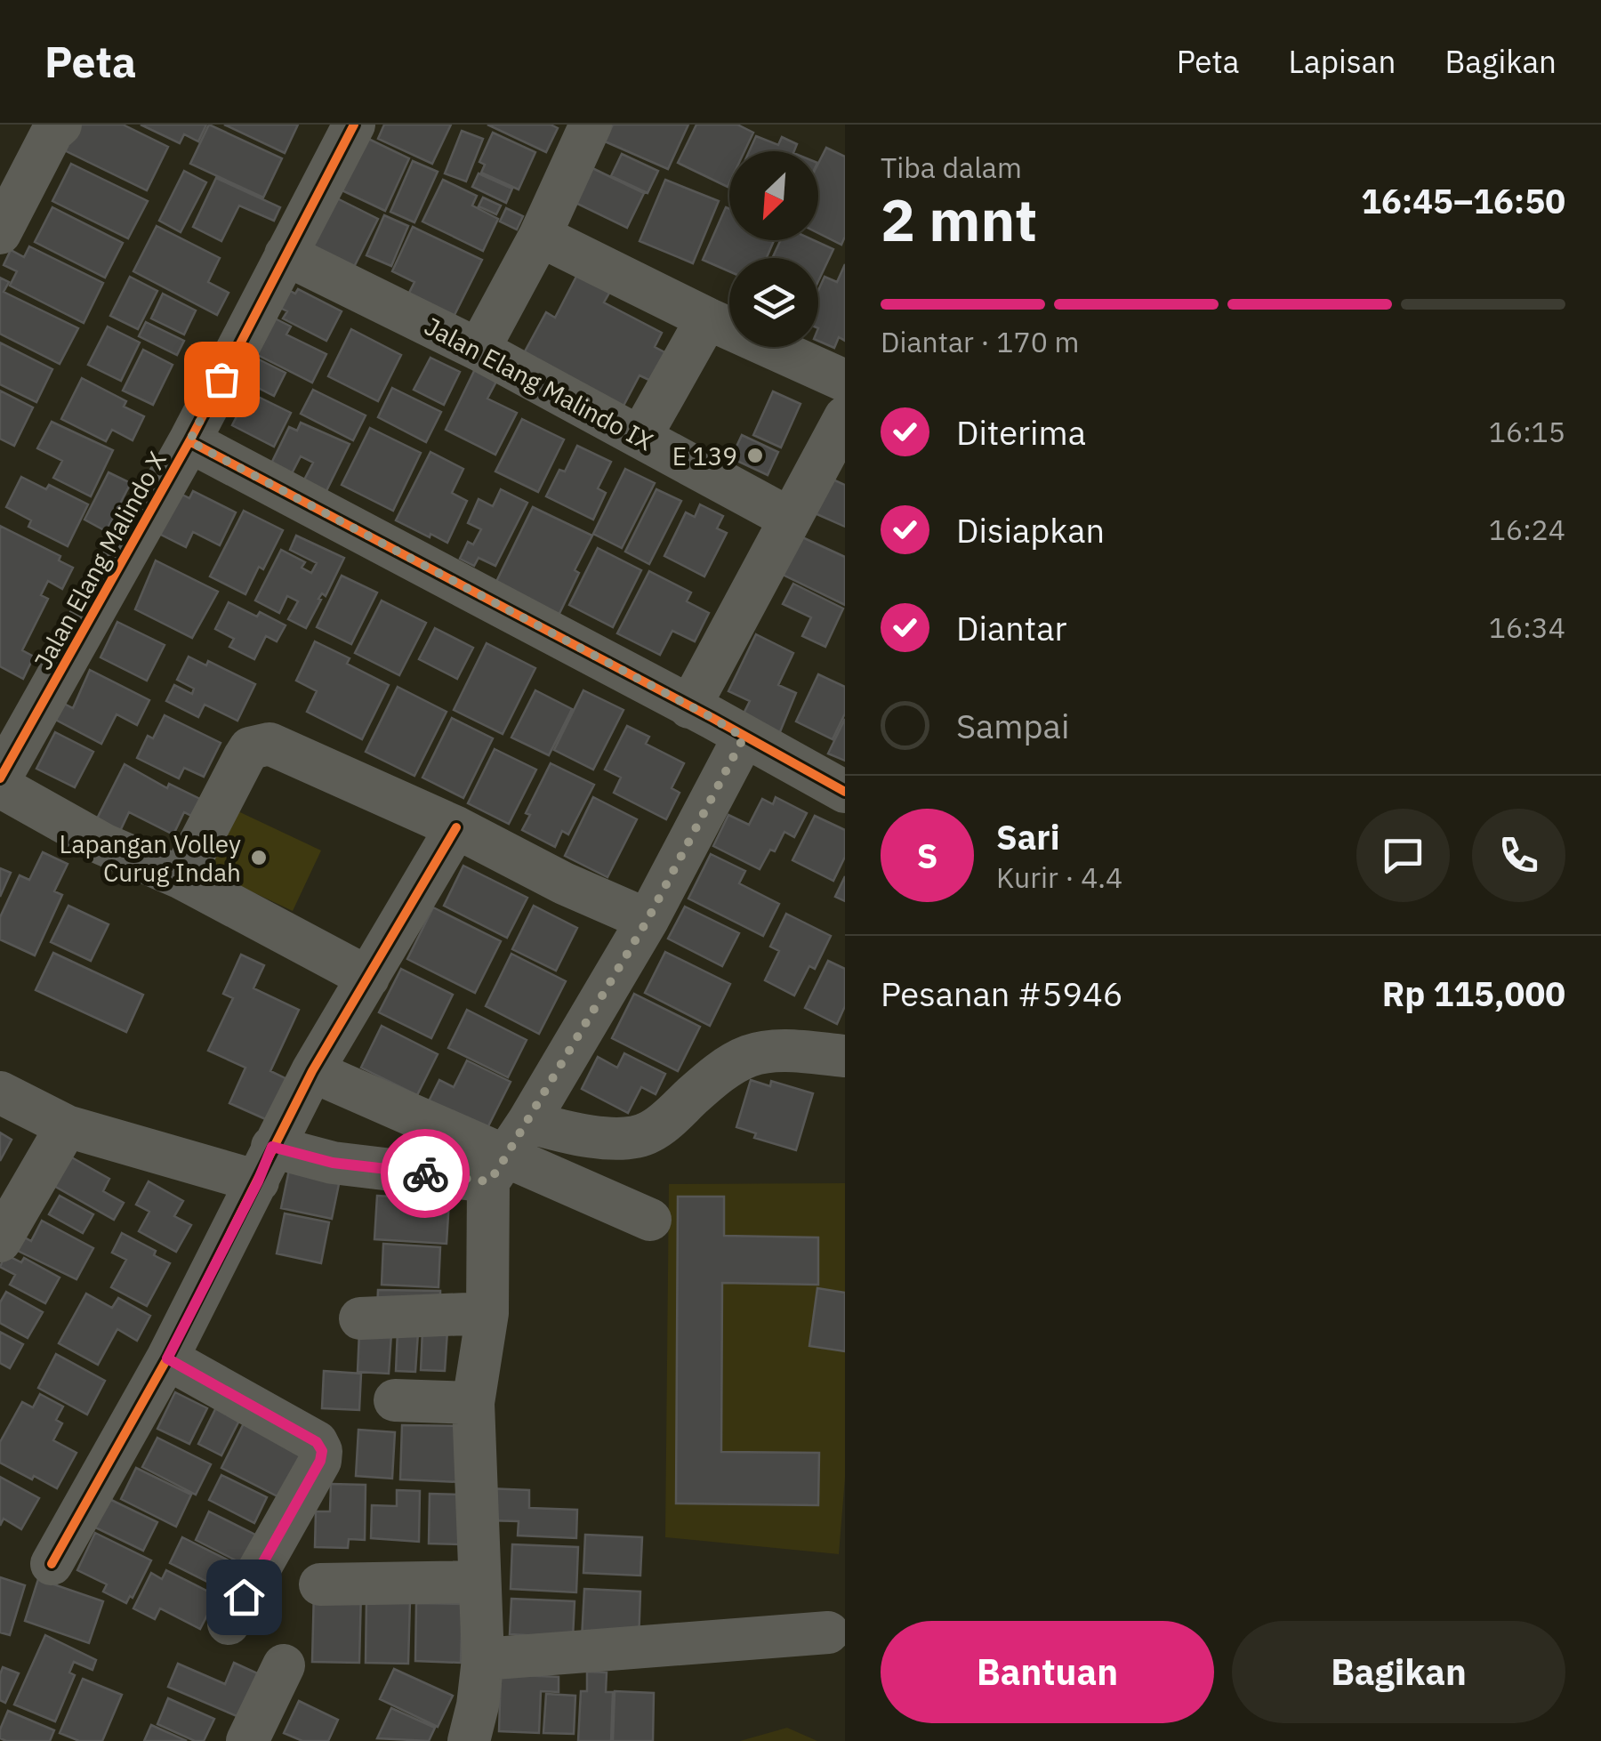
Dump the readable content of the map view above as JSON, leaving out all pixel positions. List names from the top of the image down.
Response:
{
  "streets": {
    "street": ["Jalan Elang Malindo IX", "Jalan Elang Malindo X"]
  },
  "crossings": [
    ["Jalan Elang Malindo IX", "Jalan Elang Malindo X"]
  ],
  "places": ["E 139", "Lapangan Volley Curug Indah"],
  "north": "bottom left",
  "page": {
    "header": "Peta",
    "nav": ["Peta", "Lapisan", "Bagikan"],
    "heading": ["2 mnt", "Tiba dalam", "16:45–16:50"],
    "panel": [
      "Sari",
      "Kurir · 4.4",
      "Pesanan #5946",
      "Rp 115,000"
    ],
    "bar": "Diantar · 170 m",
    "list": [
      ["Diterima", "16:15"],
      ["Disiapkan", "16:24"],
      ["Diantar", "16:34"],
      "Sampai"
    ],
    "round": "S",
    "buttons": ["Bantuan", "Bagikan"]
  }
}
